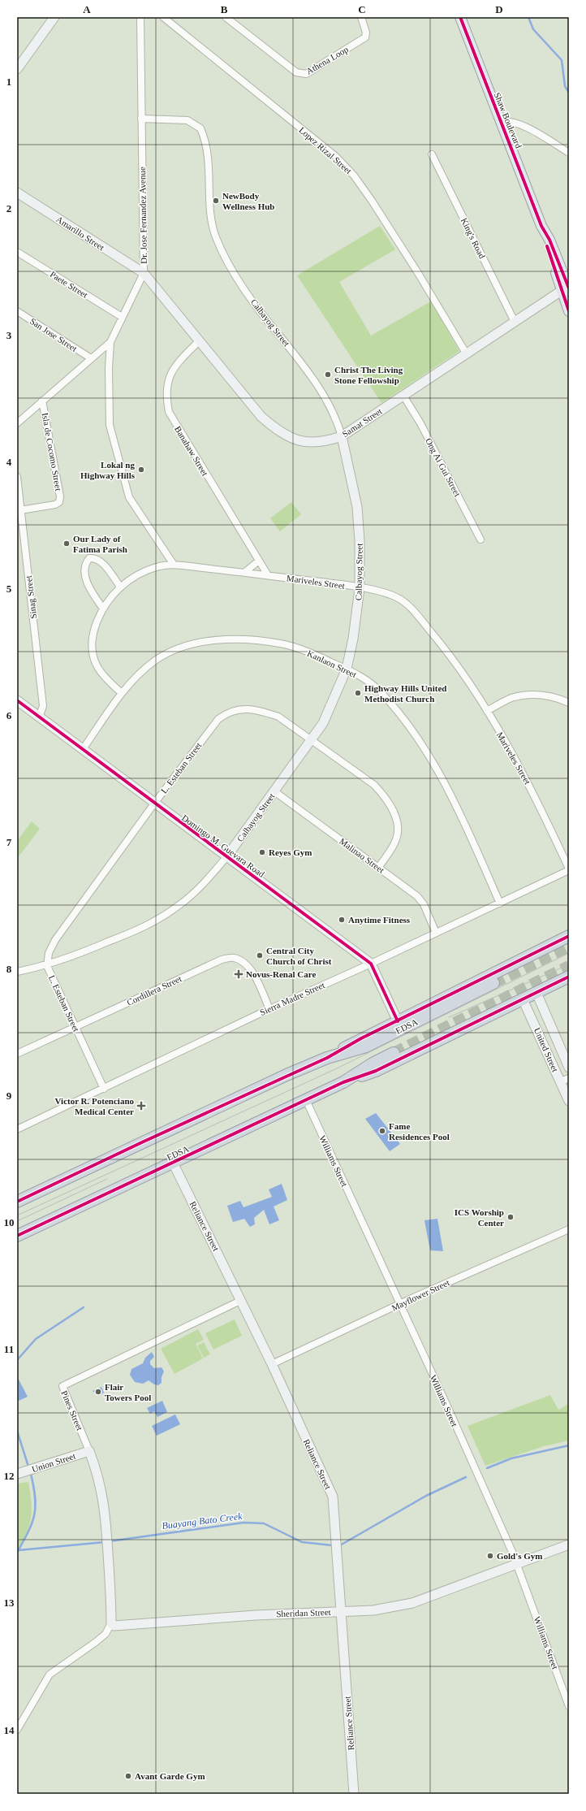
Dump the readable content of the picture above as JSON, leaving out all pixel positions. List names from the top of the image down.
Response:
{
  "streets": {
    "highway": ["EDSA"],
    "main road": ["Shaw Boulevard"],
    "street": [
      "Athena Loop",
      "Lopez Rizal Street",
      "Dr. Jose Fernandez Avenue",
      "Amarillo Street",
      "King's Road",
      "Paete Street",
      "Calbayog Street",
      "San Jose Street",
      "Samat Street",
      "Banahaw Street",
      "Isla de Cocomo Street",
      "Ong Ai Gui Street",
      "Mariveles Street",
      "Sinag Street",
      "Kanlaon Street",
      "L. Esteban Street",
      "Domingo M. Guevara Road",
      "Malinao Street",
      "Cordillera Street",
      "Sierra Madre Street",
      "United Street",
      "Williams Street",
      "Reliance Street",
      "Mayflower Street",
      "Pines Street",
      "Union Street",
      "Sheridan Street"
    ]
  },
  "crossings": [
    ["Shaw Boulevard", "Samat Street"],
    ["Lopez Rizal Street", "Samat Street"],
    ["Dr. Jose Fernandez Avenue", "Amarillo Street"],
    ["Dr. Jose Fernandez Avenue", "Paete Street"],
    ["Dr. Jose Fernandez Avenue", "Calbayog Street"],
    ["Dr. Jose Fernandez Avenue", "Samat Street"],
    ["Dr. Jose Fernandez Avenue", "Mariveles Street"],
    ["Amarillo Street", "Samat Street"],
    ["King's Road", "Samat Street"],
    ["Calbayog Street", "Samat Street"],
    ["Calbayog Street", "Mariveles Street"],
    ["Calbayog Street", "Kanlaon Street"],
    ["Calbayog Street", "L. Esteban Street"],
    ["Calbayog Street", "Domingo M. Guevara Road"],
    ["Calbayog Street", "Malinao Street"],
    ["Samat Street", "Banahaw Street"],
    ["Samat Street", "Ong Ai Gui Street"],
    ["Banahaw Street", "Mariveles Street"],
    ["Isla de Cocomo Street", "Sinag Street"],
    ["Mariveles Street", "Kanlaon Street"],
    ["Mariveles Street", "Sierra Madre Street"],
    ["Sinag Street", "Domingo M. Guevara Road"],
    ["Kanlaon Street", "Domingo M. Guevara Road"],
    ["Kanlaon Street", "Sierra Madre Street"],
    ["L. Esteban Street", "Domingo M. Guevara Road"],
    ["L. Esteban Street", "Malinao Street"],
    ["L. Esteban Street", "Cordillera Street"],
    ["L. Esteban Street", "Sierra Madre Street"],
    ["Domingo M. Guevara Road", "Sierra Madre Street"],
    ["Malinao Street", "Sierra Madre Street"],
    ["Cordillera Street", "Sierra Madre Street"],
    ["EDSA", "Williams Street"],
    ["EDSA", "Reliance Street"],
    ["Williams Street", "Mayflower Street"],
    ["Williams Street", "Sheridan Street"],
    ["Reliance Street", "Mayflower Street"],
    ["Reliance Street", "Pines Street"],
    ["Reliance Street", "Sheridan Street"],
    ["Pines Street", "Union Street"],
    ["Pines Street", "Sheridan Street"]
  ],
  "water": ["Buayang Bato Creek"],
  "places": {
    "other": [
      "NewBody Wellness Hub",
      "Christ The Living Stone Fellowship",
      "Lokal ng Highway Hills",
      "Our Lady of Fatima Parish",
      "Highway Hills United Methodist Church",
      "Reyes Gym",
      "Anytime Fitness",
      "Central City Church of Christ",
      "Fame Residences Pool",
      "ICS Worship Center",
      "Flair Towers Pool",
      "Gold's Gym",
      "Avant Garde Gym"
    ],
    "health": ["Novus-Renal Care", "Victor R. Potenciano Medical Center"]
  },
  "grid": {
    "columns": [
      "A",
      "B",
      "C",
      "D"
    ],
    "rows": [
      "1",
      "2",
      "3",
      "4",
      "5",
      "6",
      "7",
      "8",
      "9",
      "10",
      "11",
      "12",
      "13",
      "14"
    ]
  }
}
